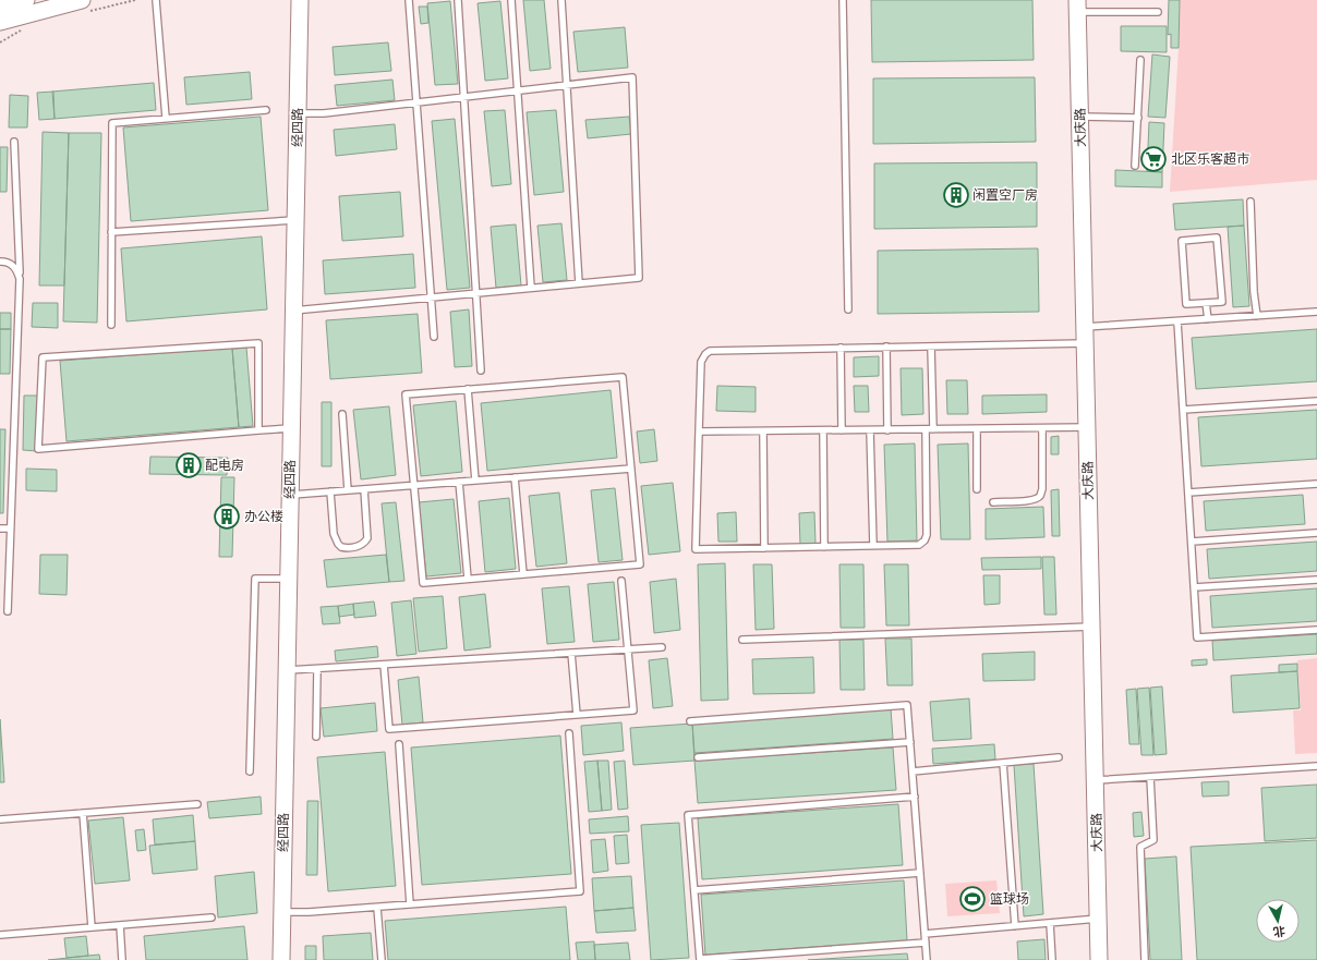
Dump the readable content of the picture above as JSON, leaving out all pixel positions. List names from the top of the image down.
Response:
{
  "streets": {
    "street": ["经四路", "大庆路"]
  },
  "places": {
    "supermarket": ["北区乐客超市"],
    "building": ["闲置空厂房", "配电房", "办公楼"],
    "sports": ["篮球场"]
  },
  "north": "bottom"
}
